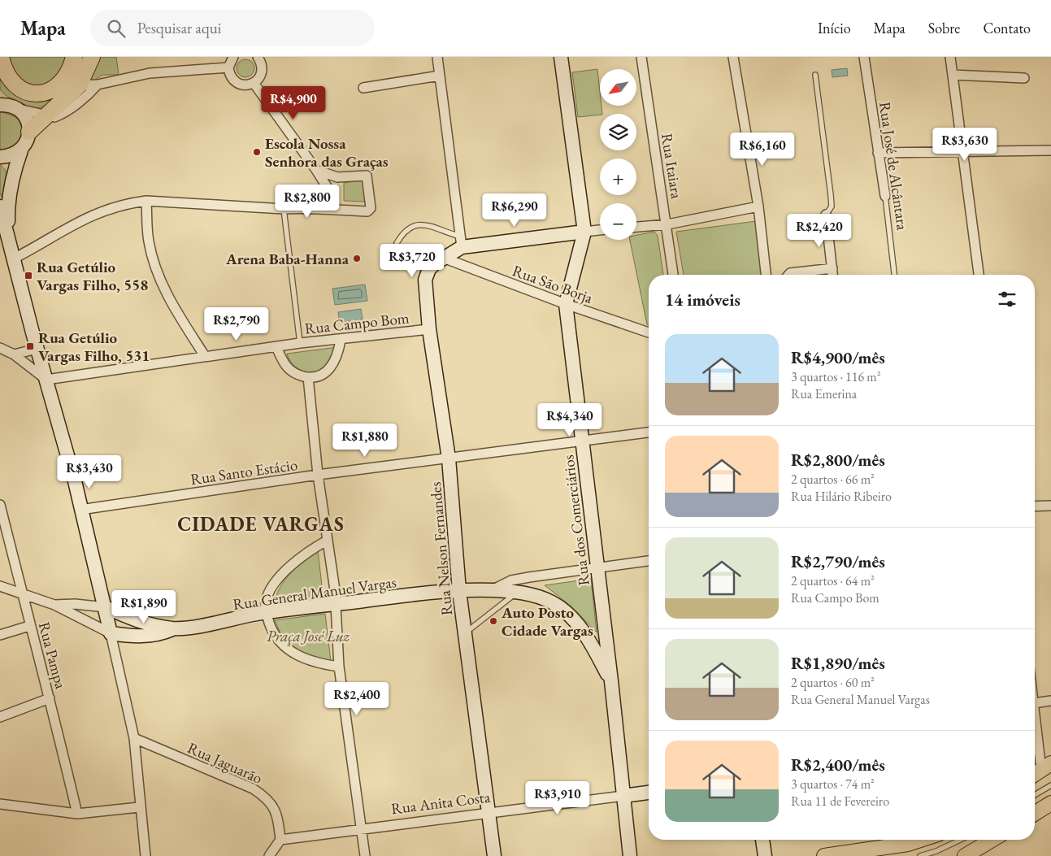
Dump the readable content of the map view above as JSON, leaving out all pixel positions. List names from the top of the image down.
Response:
{
  "streets": {
    "street": [
      "Rua Itaiara",
      "Rua José de Alcântara",
      "Rua São Borja",
      "Rua Campo Bom",
      "Rua Santo Estácio",
      "Rua dos Comerciários",
      "Rua Nelson Fernandes",
      "Rua General Manuel Vargas",
      "Rua Pampa",
      "Rua Jaguarão",
      "Rua Anita Costa"
    ]
  },
  "crossings": [
    ["Rua São Borja", "Rua dos Comerciários"],
    ["Rua São Borja", "Rua Nelson Fernandes"],
    ["Rua Campo Bom", "Rua Nelson Fernandes"],
    ["Rua Santo Estácio", "Rua dos Comerciários"],
    ["Rua Santo Estácio", "Rua Nelson Fernandes"],
    ["Rua dos Comerciários", "Rua General Manuel Vargas"],
    ["Rua dos Comerciários", "Rua Anita Costa"],
    ["Rua Nelson Fernandes", "Rua General Manuel Vargas"],
    ["Rua Nelson Fernandes", "Rua Anita Costa"],
    ["Rua Jaguarão", "Rua Anita Costa"]
  ],
  "districts": ["CIDADE VARGAS"],
  "parks": ["Praça José Luz"],
  "places": {
    "other": ["Escola Nossa Senhora das Graças", "Arena Baba-Hanna", "Auto Posto Cidade Vargas"],
    "transit": ["Rua Getúlio Vargas Filho, 558", "Rua Getúlio Vargas Filho, 531"]
  },
  "north": "bottom left",
  "page": {
    "header": "Mapa",
    "search": "Pesquisar aqui",
    "nav": [
      "Início",
      "Mapa",
      "Sobre",
      "Contato"
    ],
    "map_buttons": ["+", "−"],
    "price": [
      "R$4,900",
      "R$3,630",
      "R$6,160",
      "R$2,800",
      "R$6,290",
      "R$2,420",
      "R$3,720",
      "R$2,790",
      "R$4,340",
      "R$1,880",
      "R$3,430",
      "R$1,890",
      "R$2,400",
      "R$3,910"
    ],
    "heading": "14 imóveis",
    "list": [
      {
        "name": "R$4,900/mês",
        "note": "3 quartos · 116 m² · Rua Emerina"
      },
      {
        "name": "R$2,800/mês",
        "note": "2 quartos · 66 m² · Rua Hilário Ribeiro"
      },
      {
        "name": "R$2,790/mês",
        "note": "2 quartos · 64 m² · Rua Campo Bom"
      },
      {
        "name": "R$1,890/mês",
        "note": "2 quartos · 60 m² · Rua General Manuel Vargas"
      },
      {
        "name": "R$2,400/mês",
        "note": "3 quartos · 74 m² · Rua 11 de Fevereiro"
      }
    ]
  }
}
